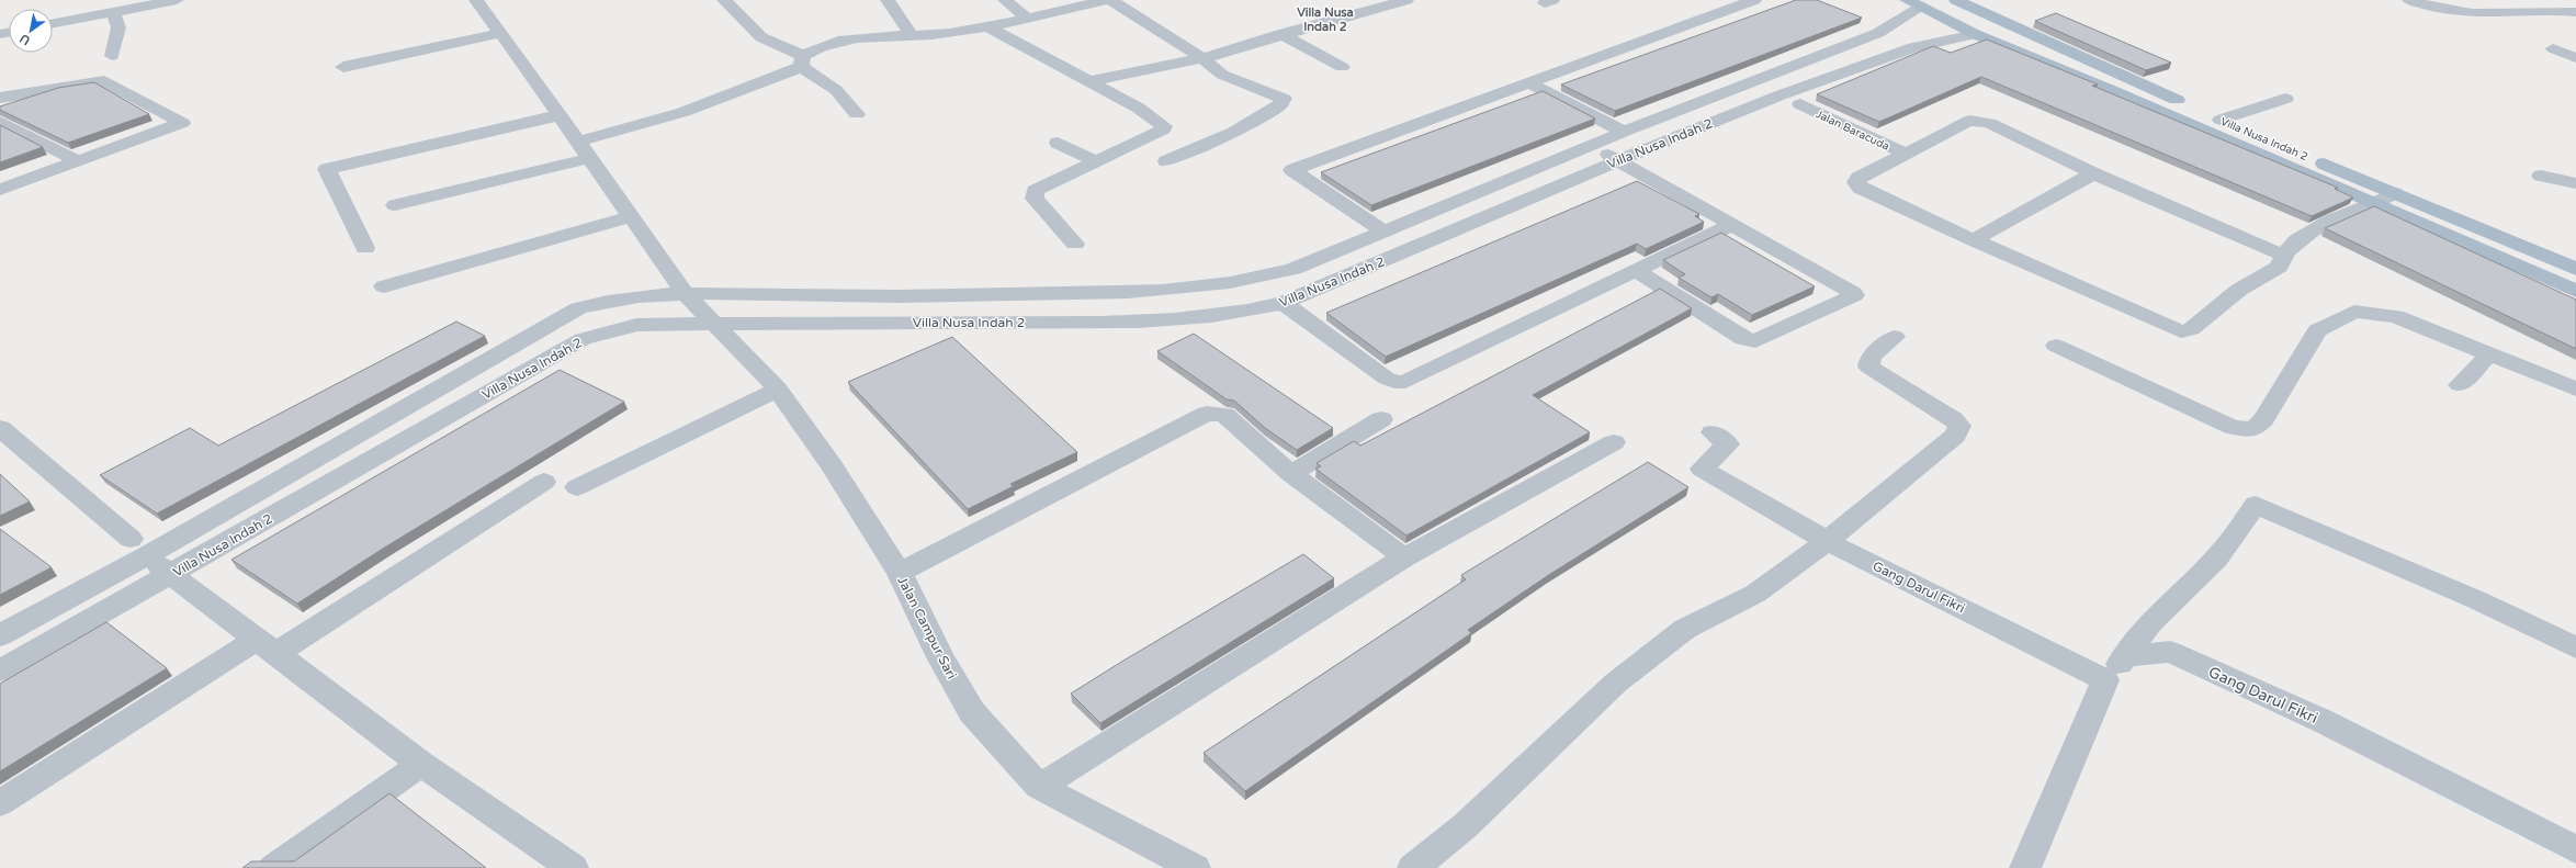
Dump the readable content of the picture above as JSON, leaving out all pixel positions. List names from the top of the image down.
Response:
{
  "streets": {
    "main road": ["Villa Nusa Indah 2"],
    "street": ["Jalan Baracuda", "Gang Darul Fikri", "Jalan Campur Sari"]
  },
  "crossings": [
    ["Villa Nusa Indah 2", "Jalan Campur Sari"]
  ],
  "districts": ["Villa Nusa Indah 2"],
  "north": "bottom left"
}
